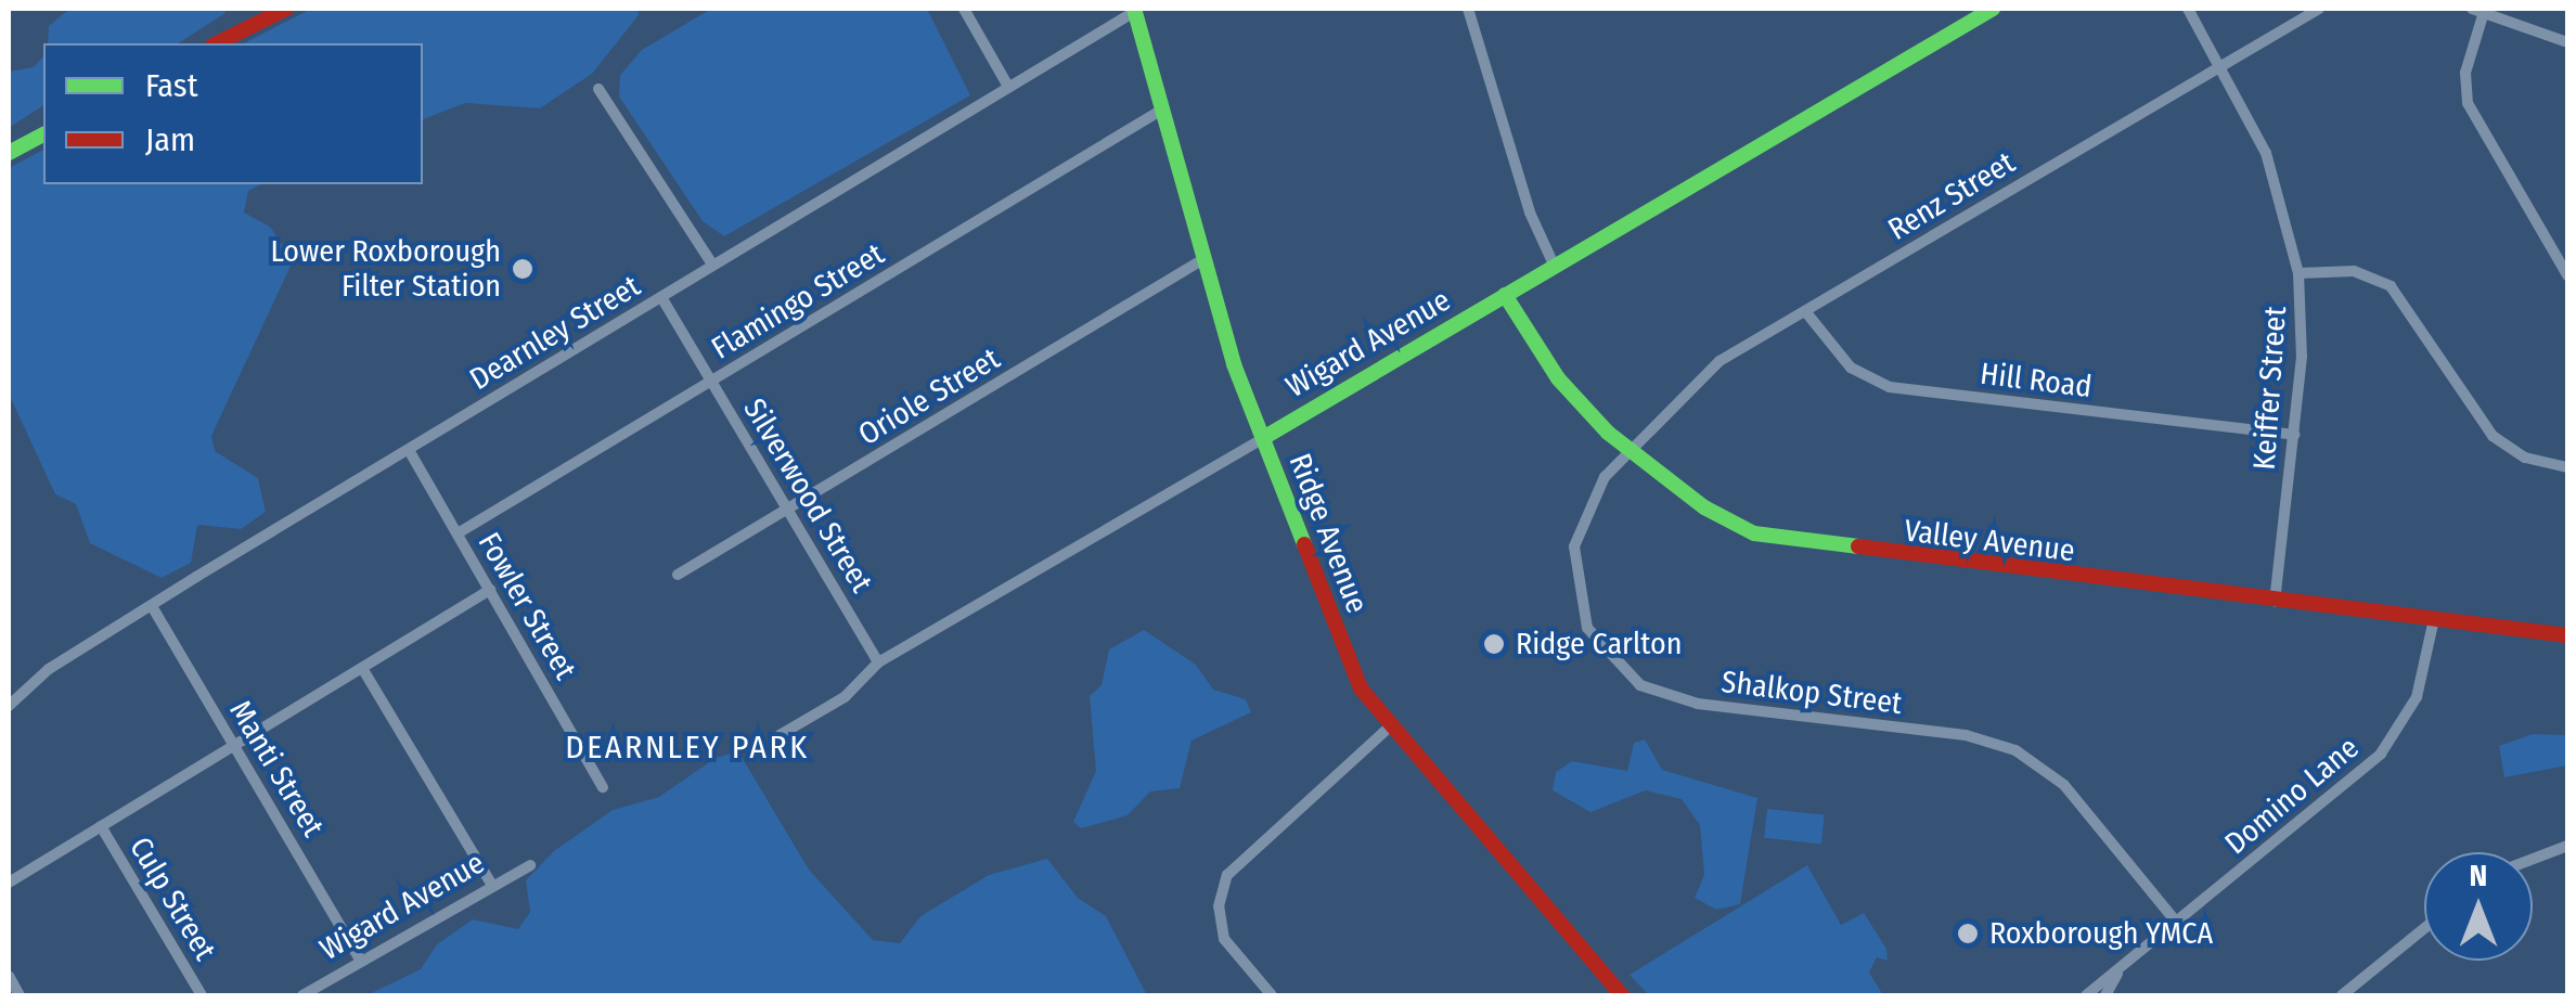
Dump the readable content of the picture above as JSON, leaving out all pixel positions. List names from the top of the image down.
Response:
{
  "streets": {
    "street": [
      "Renz Street",
      "Flamingo Street",
      "Dearnley Street",
      "Wigard Avenue",
      "Hill Road",
      "Keiffer Street",
      "Oriole Street",
      "Silverwood Street",
      "Ridge Avenue",
      "Valley Avenue",
      "Fowler Street",
      "Shalkop Street",
      "Manti Street",
      "Domino Lane",
      "Culp Street"
    ]
  },
  "crossings": [
    ["Renz Street", "Hill Road"],
    ["Renz Street", "Keiffer Street"],
    ["Renz Street", "Valley Avenue"],
    ["Renz Street", "Shalkop Street"],
    ["Flamingo Street", "Silverwood Street"],
    ["Flamingo Street", "Ridge Avenue"],
    ["Flamingo Street", "Fowler Street"],
    ["Dearnley Street", "Silverwood Street"],
    ["Dearnley Street", "Ridge Avenue"],
    ["Dearnley Street", "Fowler Street"],
    ["Dearnley Street", "Manti Street"],
    ["Wigard Avenue", "Silverwood Street"],
    ["Wigard Avenue", "Ridge Avenue"],
    ["Wigard Avenue", "Valley Avenue"],
    ["Wigard Avenue", "Manti Street"],
    ["Hill Road", "Keiffer Street"],
    ["Keiffer Street", "Valley Avenue"],
    ["Oriole Street", "Silverwood Street"],
    ["Oriole Street", "Ridge Avenue"],
    ["Valley Avenue", "Shalkop Street"],
    ["Valley Avenue", "Domino Lane"],
    ["Shalkop Street", "Domino Lane"]
  ],
  "districts": ["DEARNLEY PARK"],
  "places": ["Lower Roxborough Filter Station", "Ridge Carlton", "Roxborough YMCA"],
  "legend": ["Fast", "Jam"],
  "north": "top"
}
